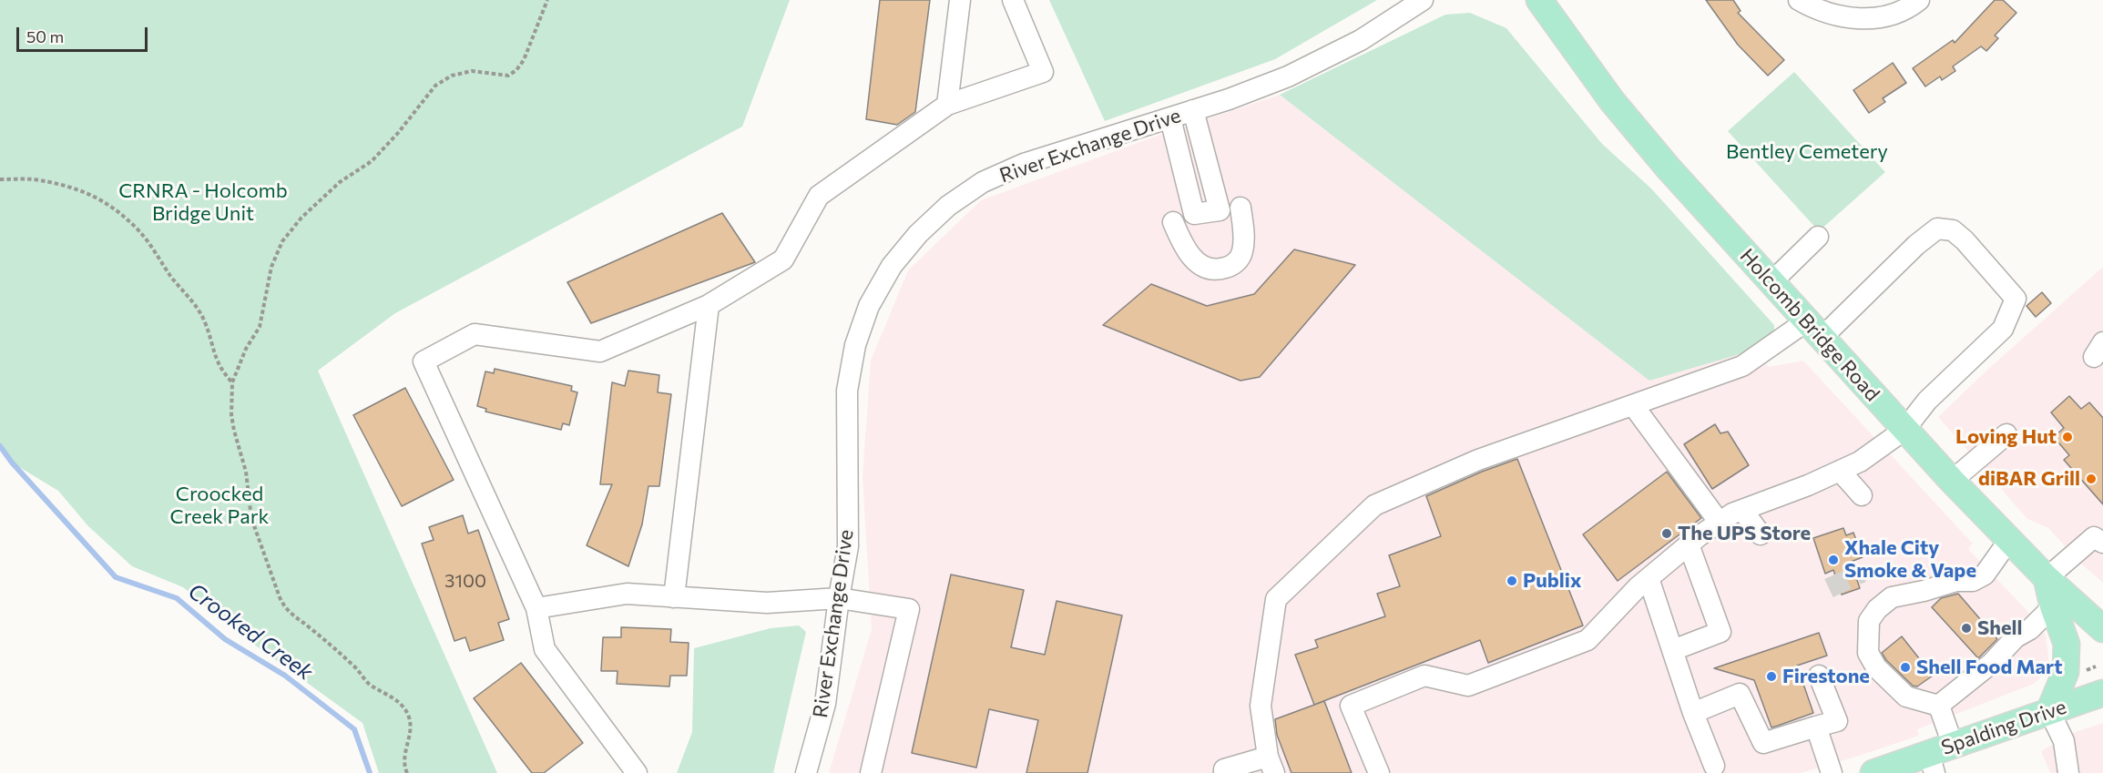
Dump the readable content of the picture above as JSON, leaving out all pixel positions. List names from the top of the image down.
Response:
{
  "streets": {
    "main road": ["Holcomb Bridge Road", "Spalding Drive"],
    "street": ["River Exchange Drive"]
  },
  "water": ["Crooked Creek"],
  "parks": ["Bentley Cemetery", "CRNRA - Holcomb Bridge Unit", "Croocked Creek Park"],
  "places": [
    "Loving Hut",
    "diBAR Grill",
    "The UPS Store",
    "Xhale City Smoke & Vape",
    "Publix",
    "Shell",
    "Shell Food Mart",
    "Firestone"
  ],
  "house_numbers": ["3100"],
  "scale_bar": "50 m"
}
